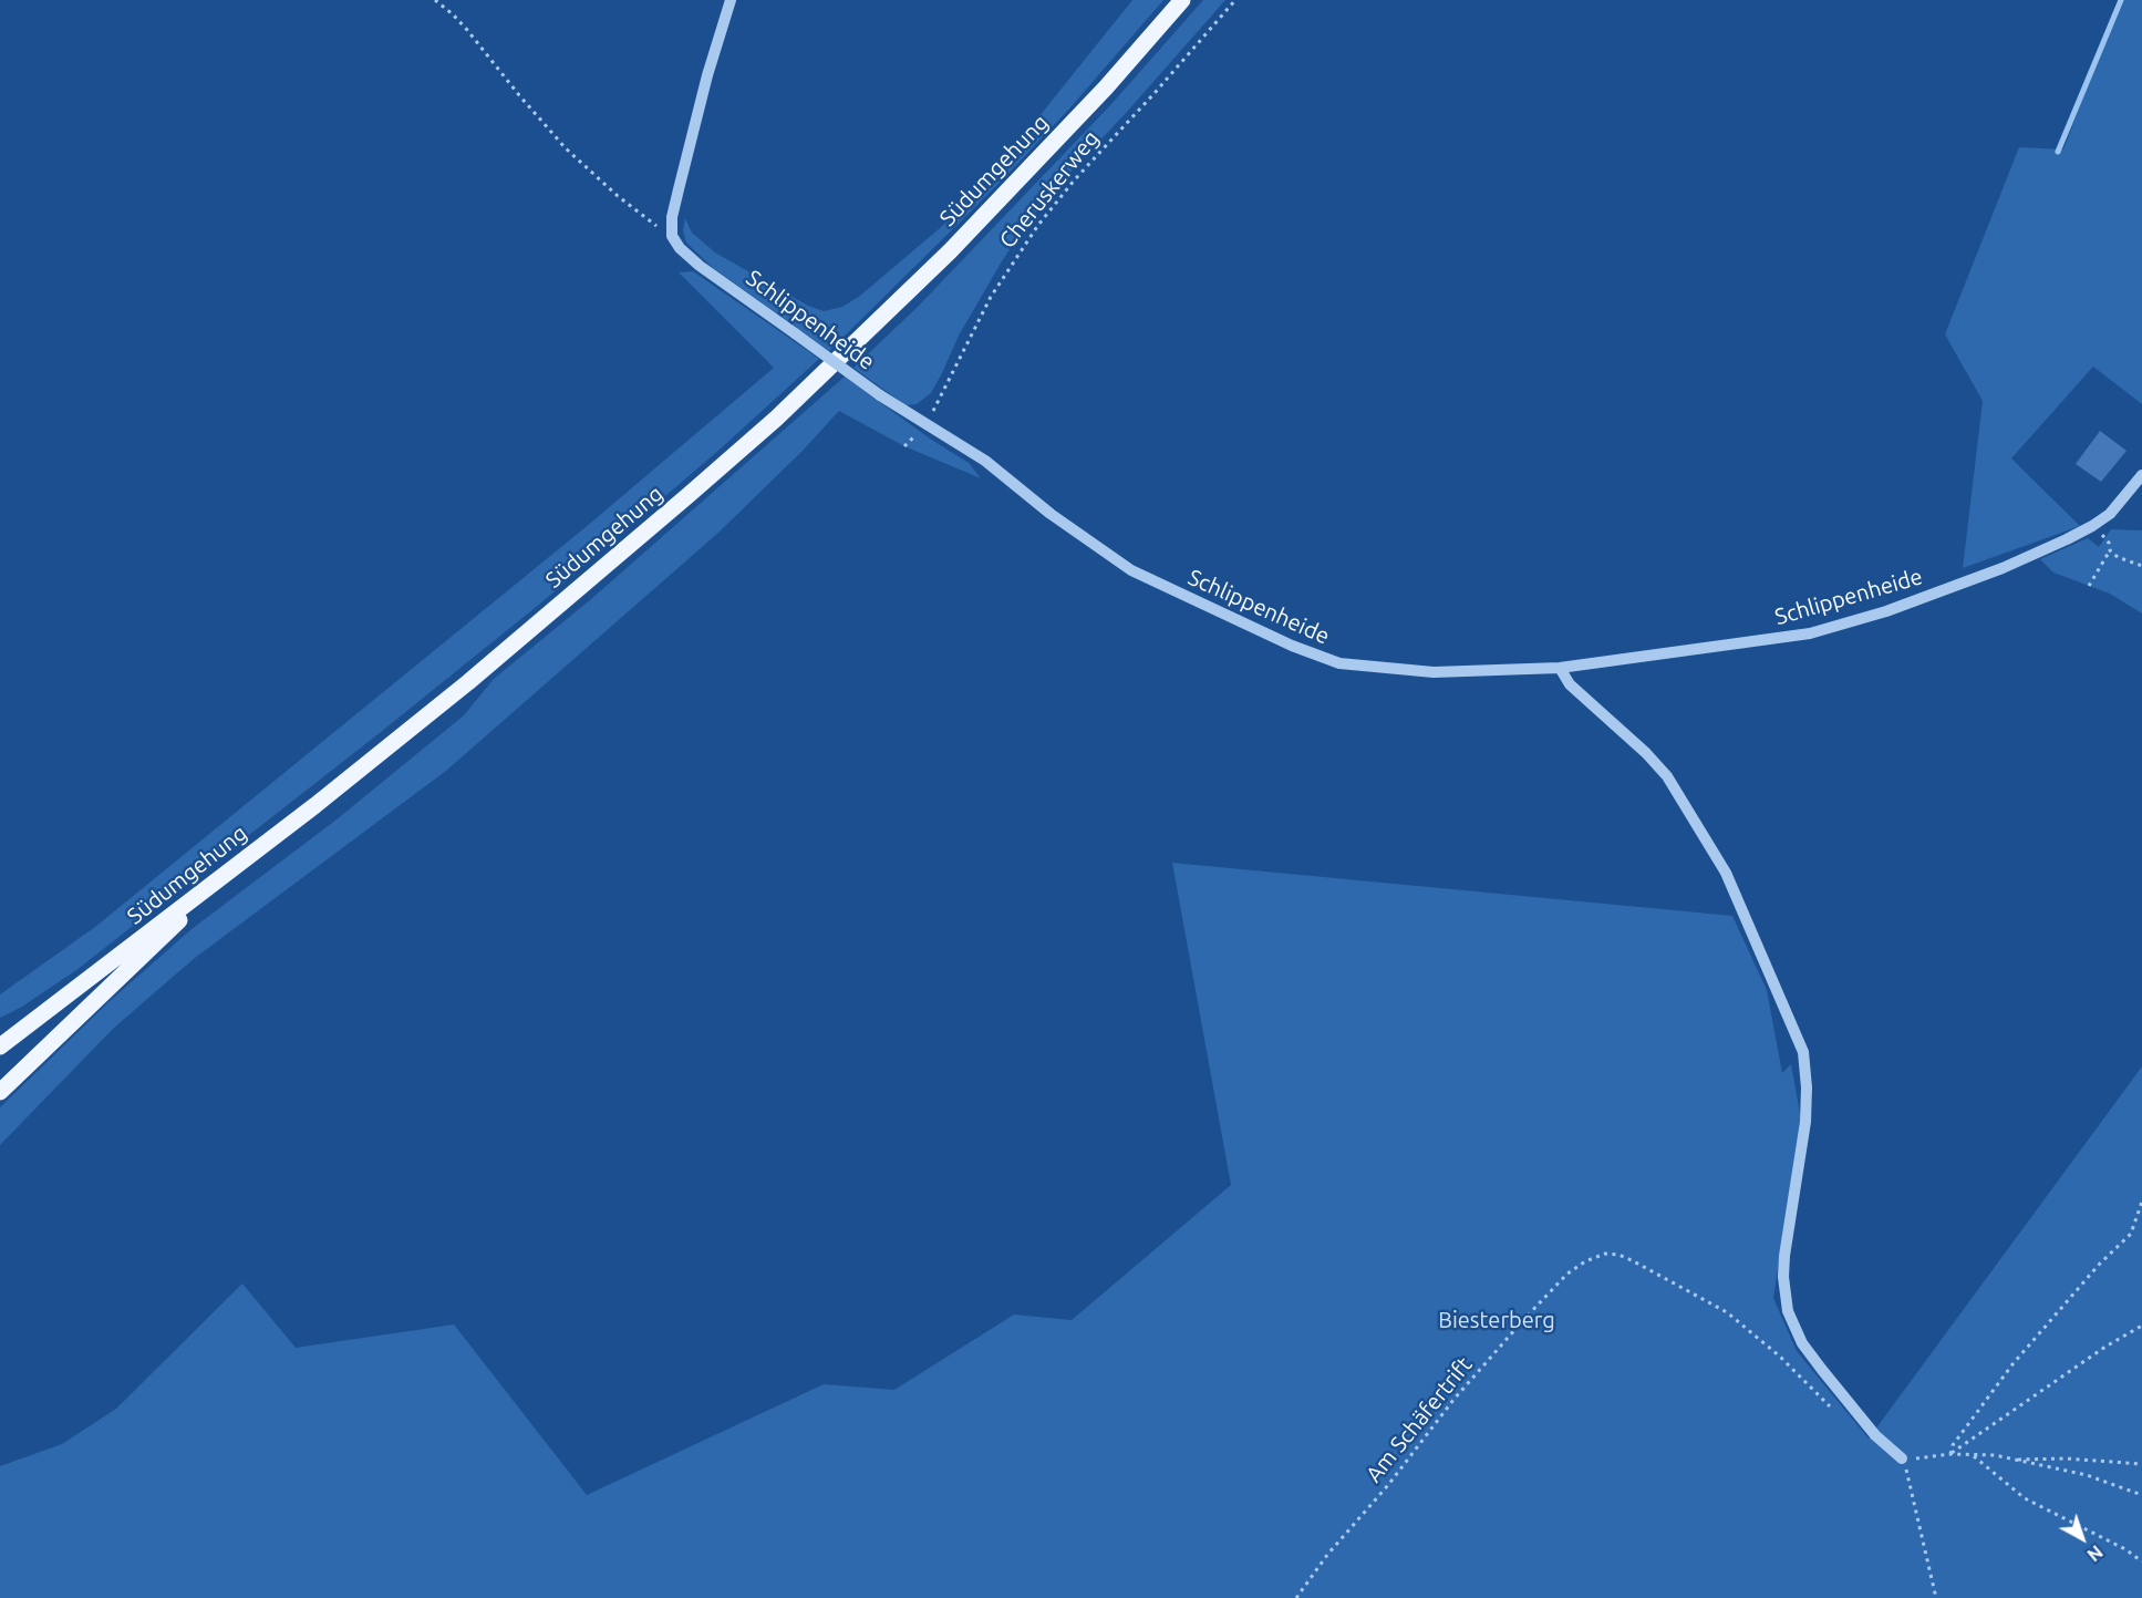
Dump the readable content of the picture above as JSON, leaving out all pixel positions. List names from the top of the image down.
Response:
{
  "streets": {
    "main road": ["Südumgehung"],
    "lane": ["Schlippenheide"],
    "path": ["Cheruskerweg", "Am Schäfertrift"]
  },
  "crossings": [
    ["Cheruskerweg", "Schlippenheide"]
  ],
  "parks": ["Biesterberg"],
  "north": "bottom right"
}
